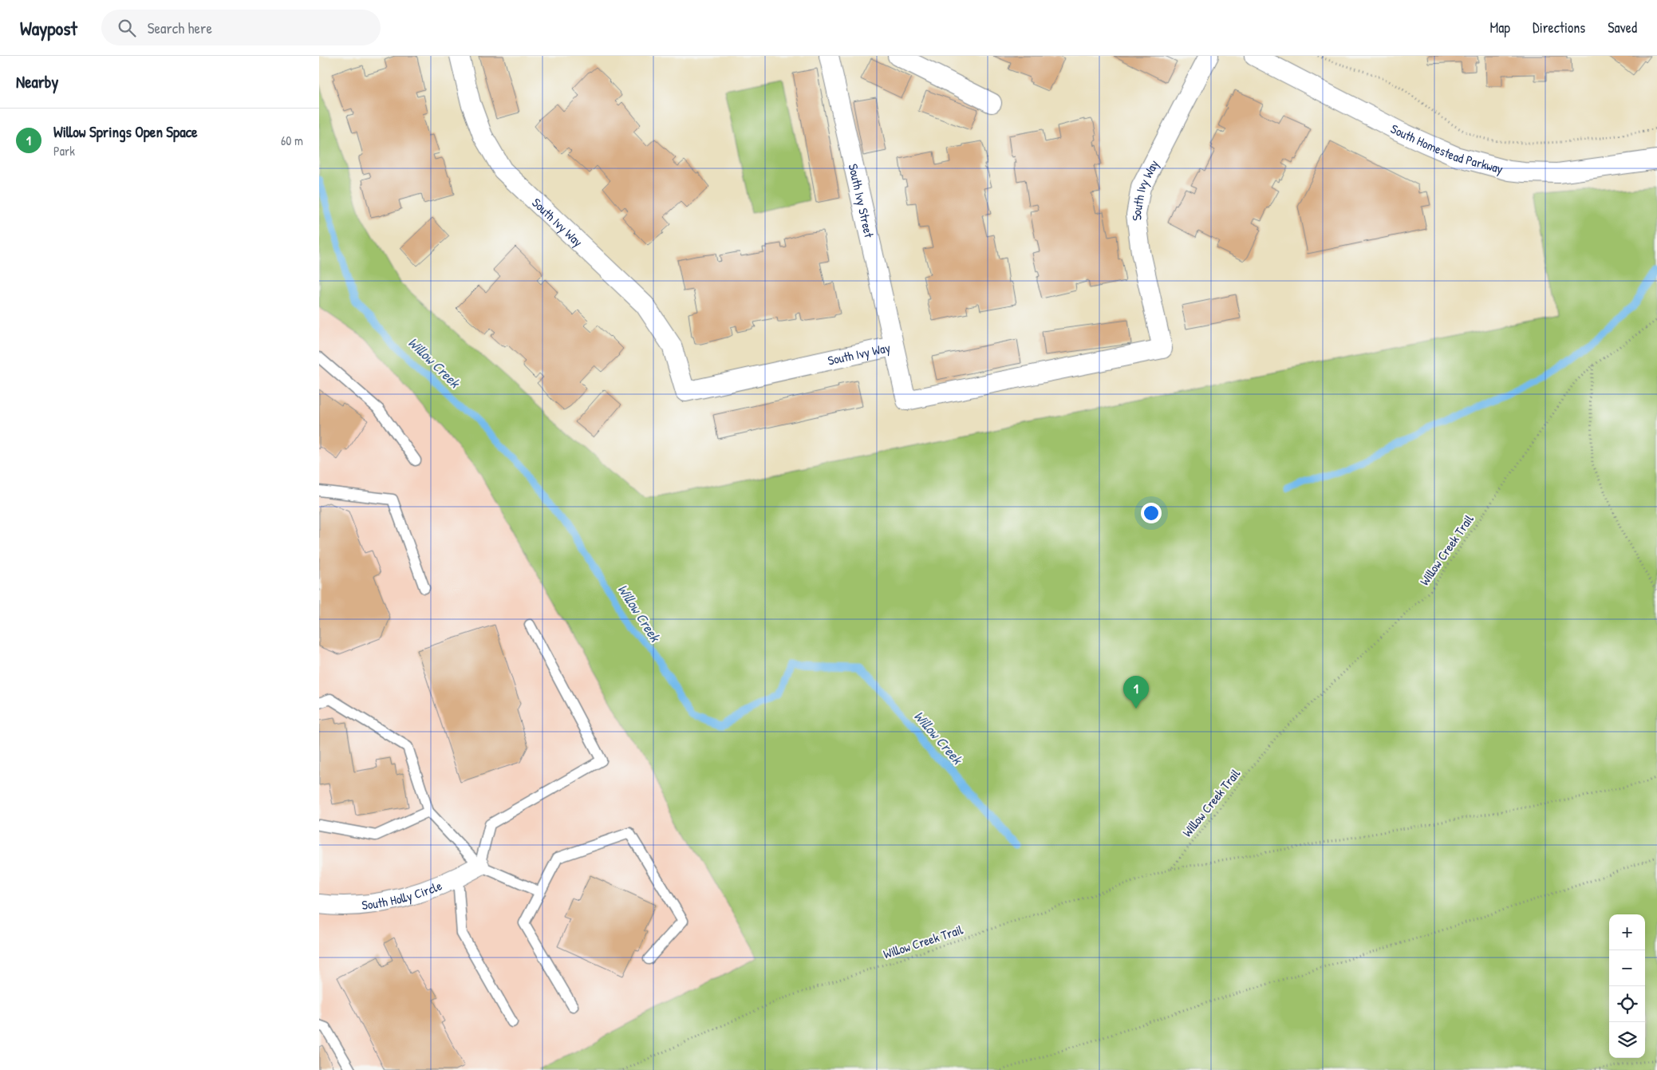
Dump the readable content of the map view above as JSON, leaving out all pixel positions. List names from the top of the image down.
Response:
{
  "streets": {
    "street": [
      "South Homestead Parkway",
      "South Ivy Way",
      "South Ivy Street",
      "South Holly Circle"
    ],
    "path": ["Willow Creek Trail"]
  },
  "crossings": [
    ["South Ivy Way", "South Ivy Street"]
  ],
  "water": ["Willow Creek"],
  "page": {
    "header": "Waypost",
    "search": "Search here",
    "nav": ["Map", "Directions", "Saved"],
    "heading": "Nearby",
    "list": [
      {
        "mark": "1",
        "name": "Willow Springs Open Space",
        "note": "Park",
        "value": "60 m"
      }
    ],
    "pins": "1",
    "map_buttons": ["+", "−"]
  }
}
